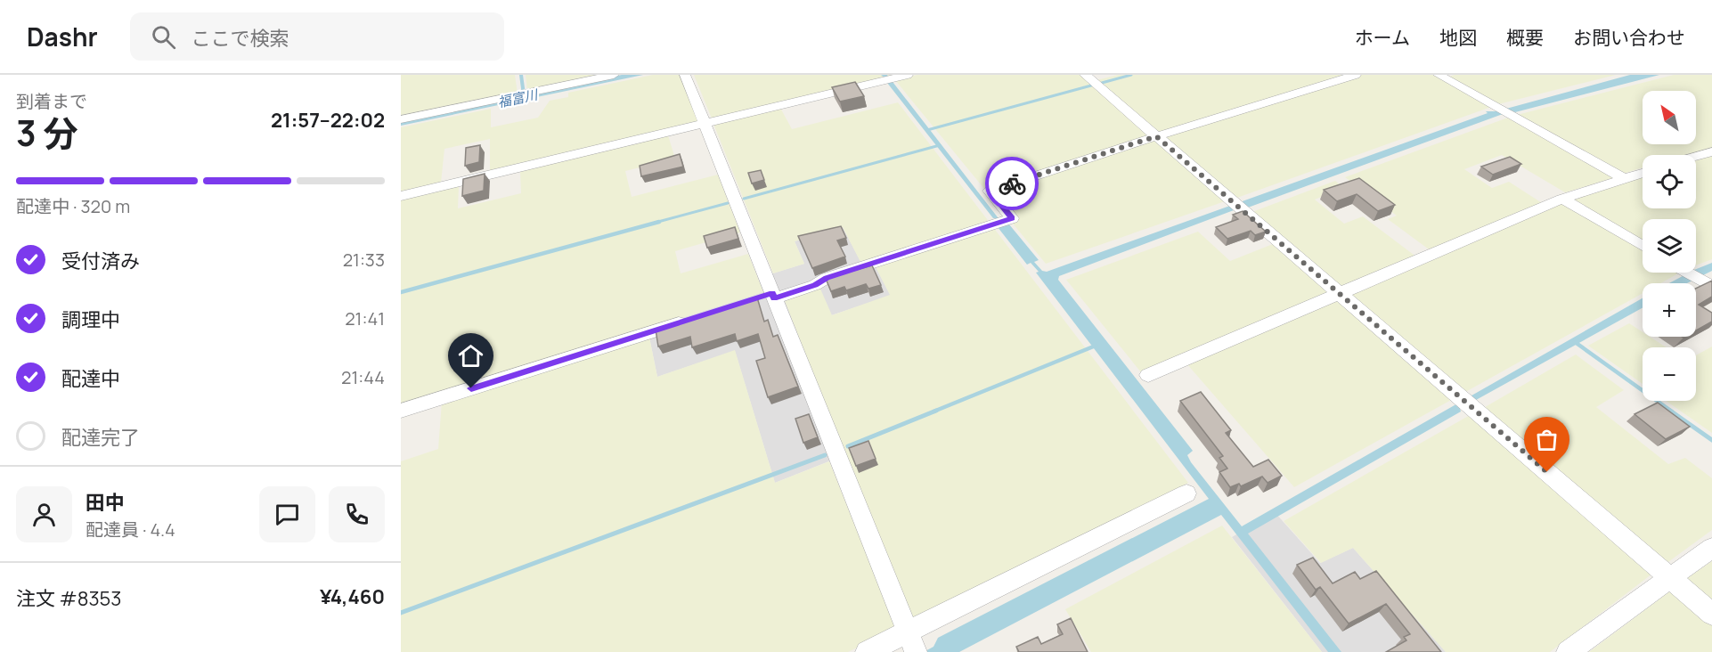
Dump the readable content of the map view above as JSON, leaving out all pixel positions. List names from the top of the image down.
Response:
{
  "water": ["福富川"],
  "north": "top left",
  "page": {
    "header": "Dashr",
    "search": "ここで検索",
    "nav": [
      "ホーム",
      "地図",
      "概要",
      "お問い合わせ"
    ],
    "heading": ["3 分", "到着まで", "21:57–22:02"],
    "panel": [
      "田中",
      "配達員 · 4.4",
      "注文 #8353",
      "¥4,460"
    ],
    "map_buttons": ["+", "−"],
    "bar": "配達中 · 320 m",
    "list": [
      ["受付済み", "21:33"],
      ["調理中", "21:41"],
      ["配達中", "21:44"],
      "配達完了"
    ]
  }
}
